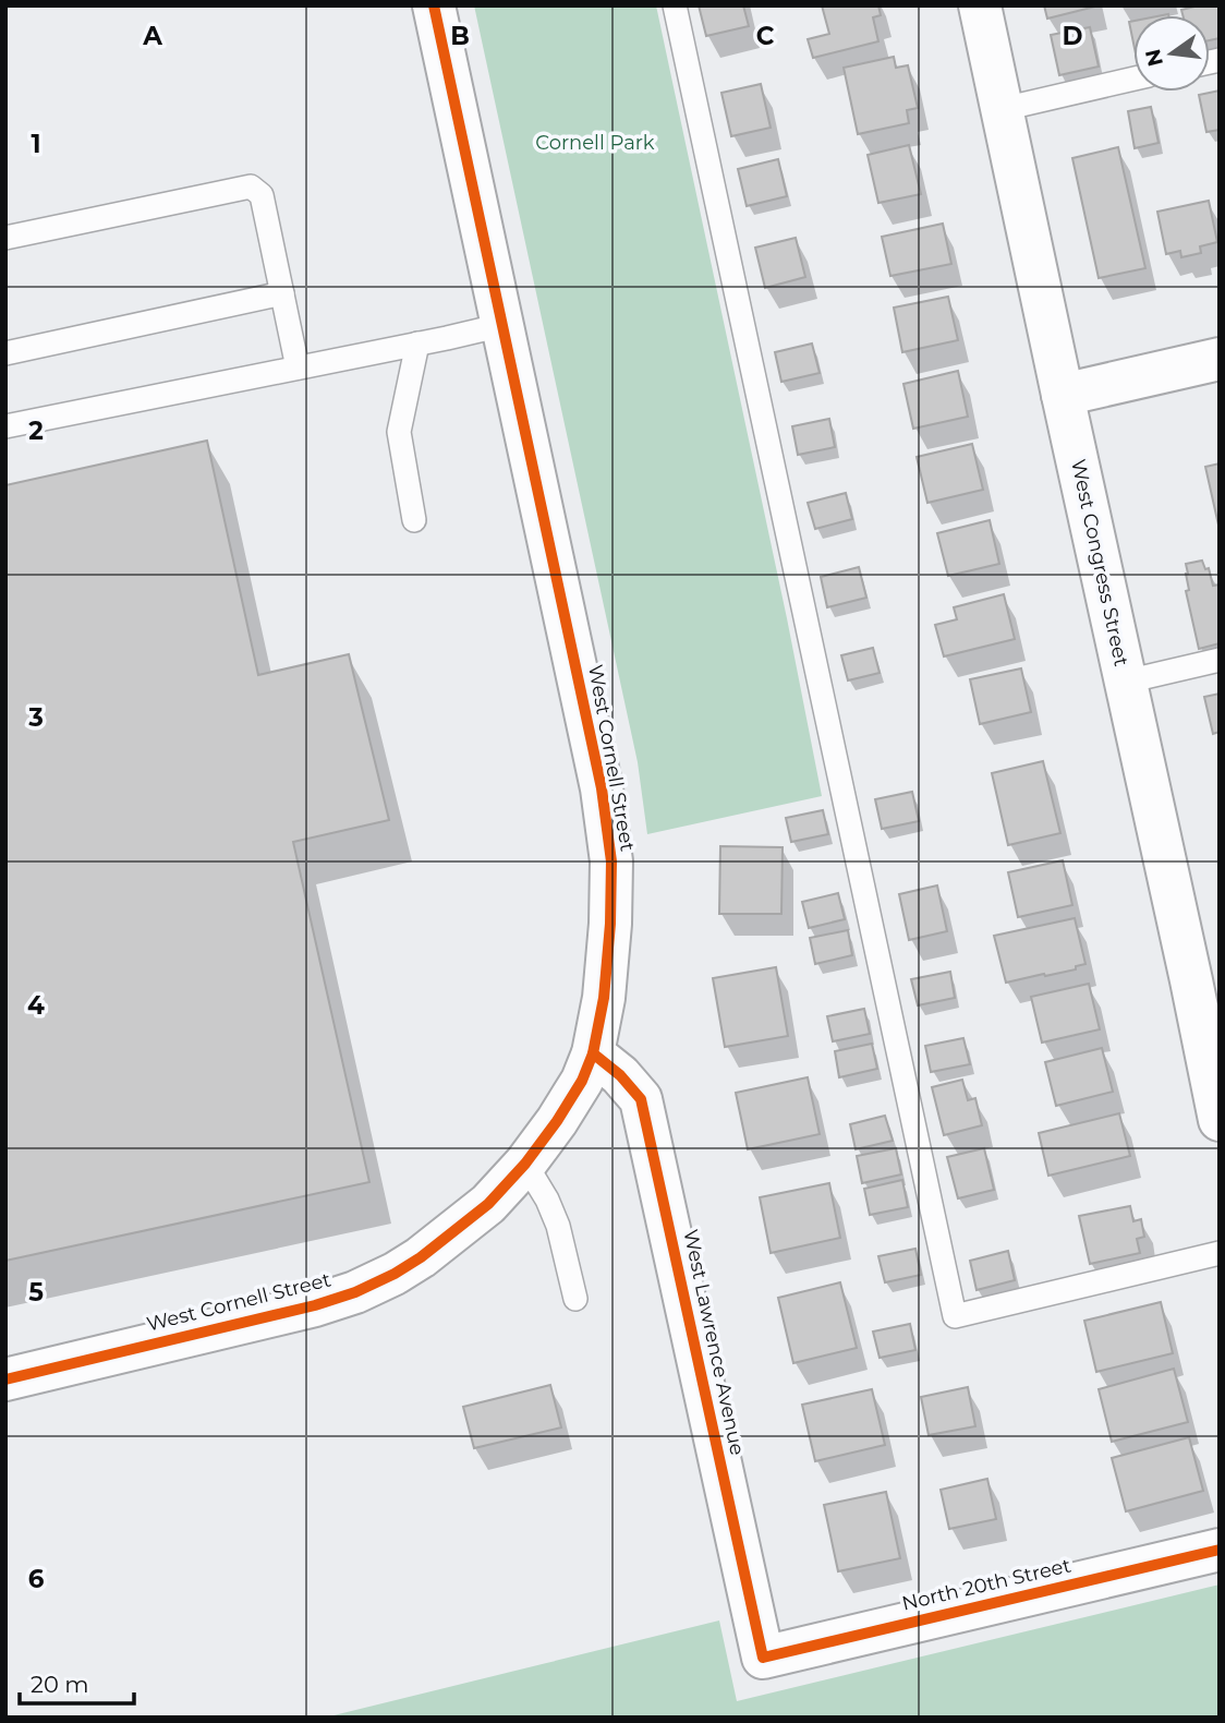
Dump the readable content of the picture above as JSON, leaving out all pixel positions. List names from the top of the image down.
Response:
{
  "streets": {
    "street": [
      "West Congress Street",
      "West Cornell Street",
      "West Lawrence Avenue",
      "North 20th Street"
    ]
  },
  "crossings": [
    ["West Cornell Street", "West Lawrence Avenue"],
    ["West Lawrence Avenue", "North 20th Street"]
  ],
  "parks": ["Cornell Park"],
  "scale_bar": "20 m",
  "north": "left",
  "grid": {
    "columns": [
      "A",
      "B",
      "C",
      "D"
    ],
    "rows": [
      "1",
      "2",
      "3",
      "4",
      "5",
      "6"
    ]
  }
}
